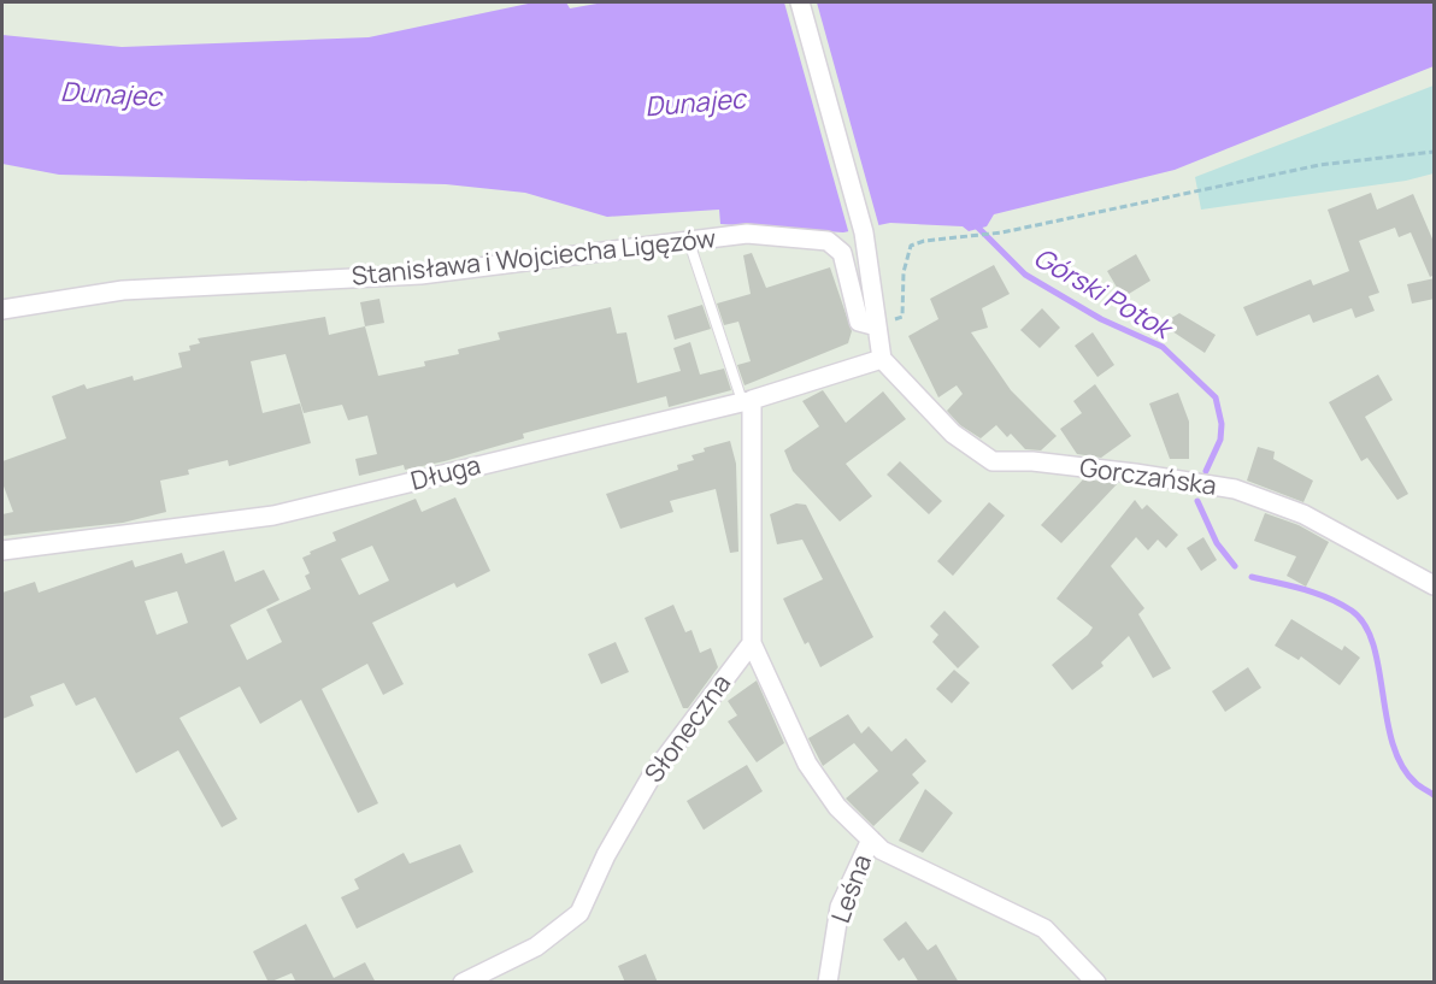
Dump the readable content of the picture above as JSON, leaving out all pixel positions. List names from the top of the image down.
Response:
{
  "streets": {
    "street": [
      "Stanisława i Wojciecha Ligęzów",
      "Długa",
      "Gorczańska",
      "Słoneczna",
      "Leśna"
    ]
  },
  "crossings": [
    ["Długa", "Gorczańska"]
  ],
  "water": ["Dunajec", "Górski Potok"]
}
